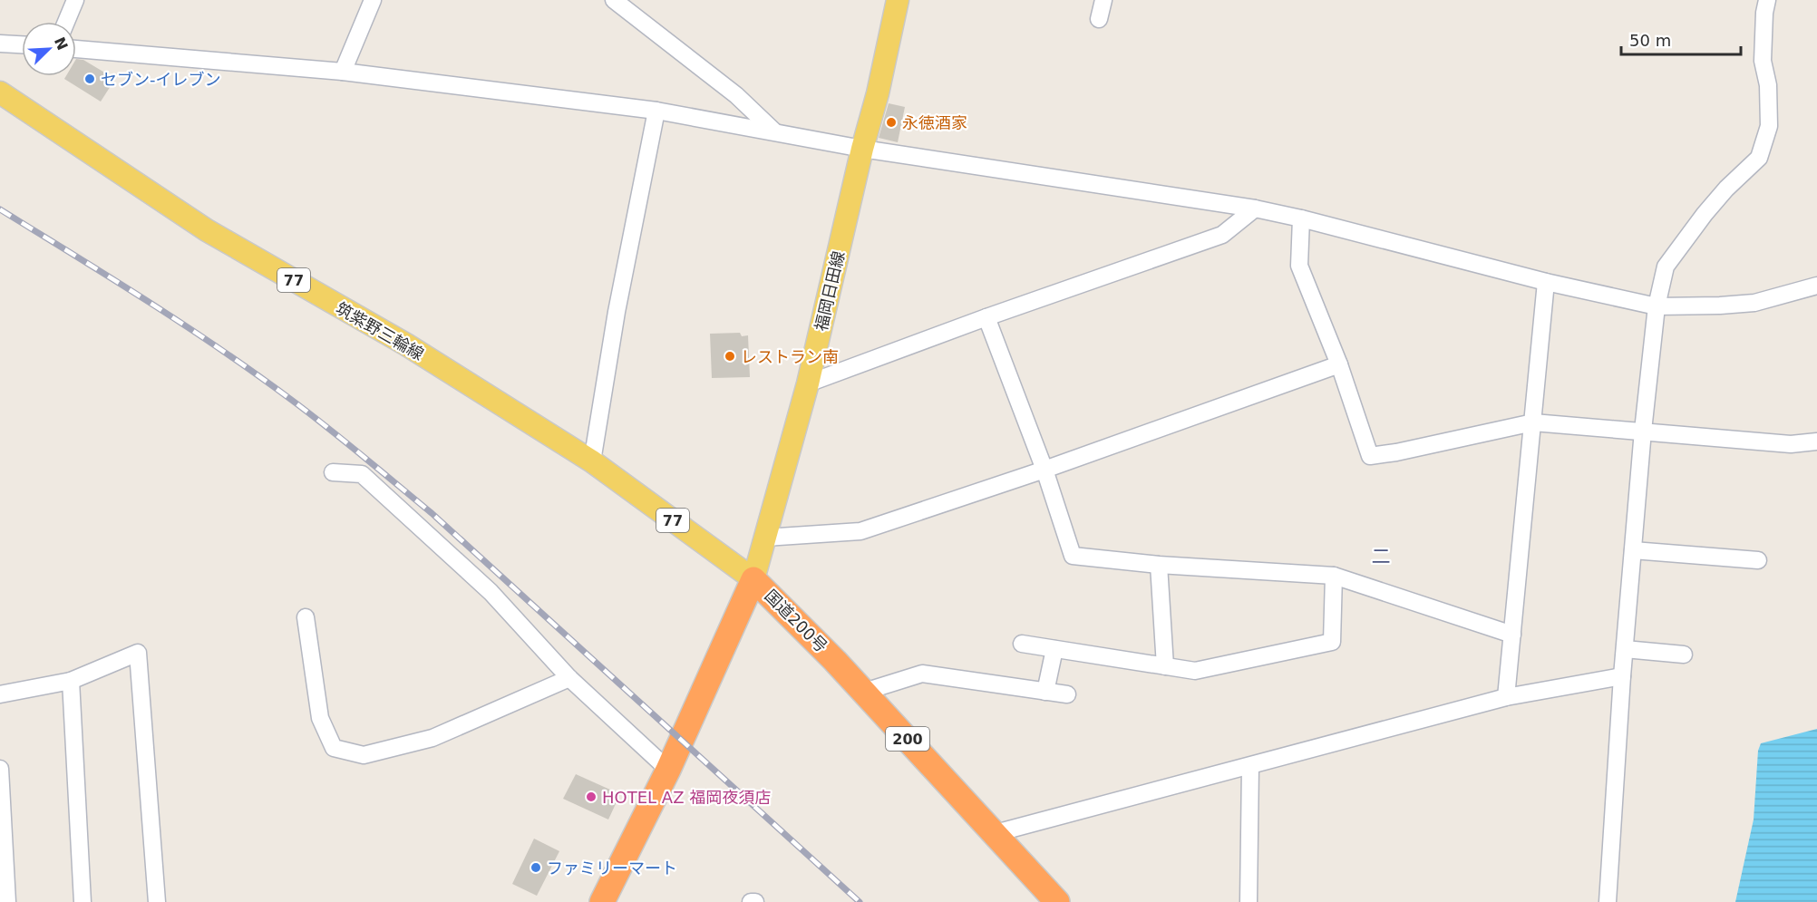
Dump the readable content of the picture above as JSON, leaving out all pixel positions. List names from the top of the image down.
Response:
{
  "streets": {
    "highway": ["国道200号", "200"],
    "main road": ["77", "福岡日田線", "筑紫野三輪線"]
  },
  "crossings": [
    ["福岡日田線", "筑紫野三輪線"],
    ["福岡日田線", "国道200号"],
    ["筑紫野三輪線", "国道200号"]
  ],
  "districts": ["二"],
  "places": [
    "セブン-イレブン",
    "永徳酒家",
    "レストラン南",
    "HOTEL AZ 福岡夜須店",
    "ファミリーマート"
  ],
  "scale_bar": "50 m",
  "north": "top right"
}
